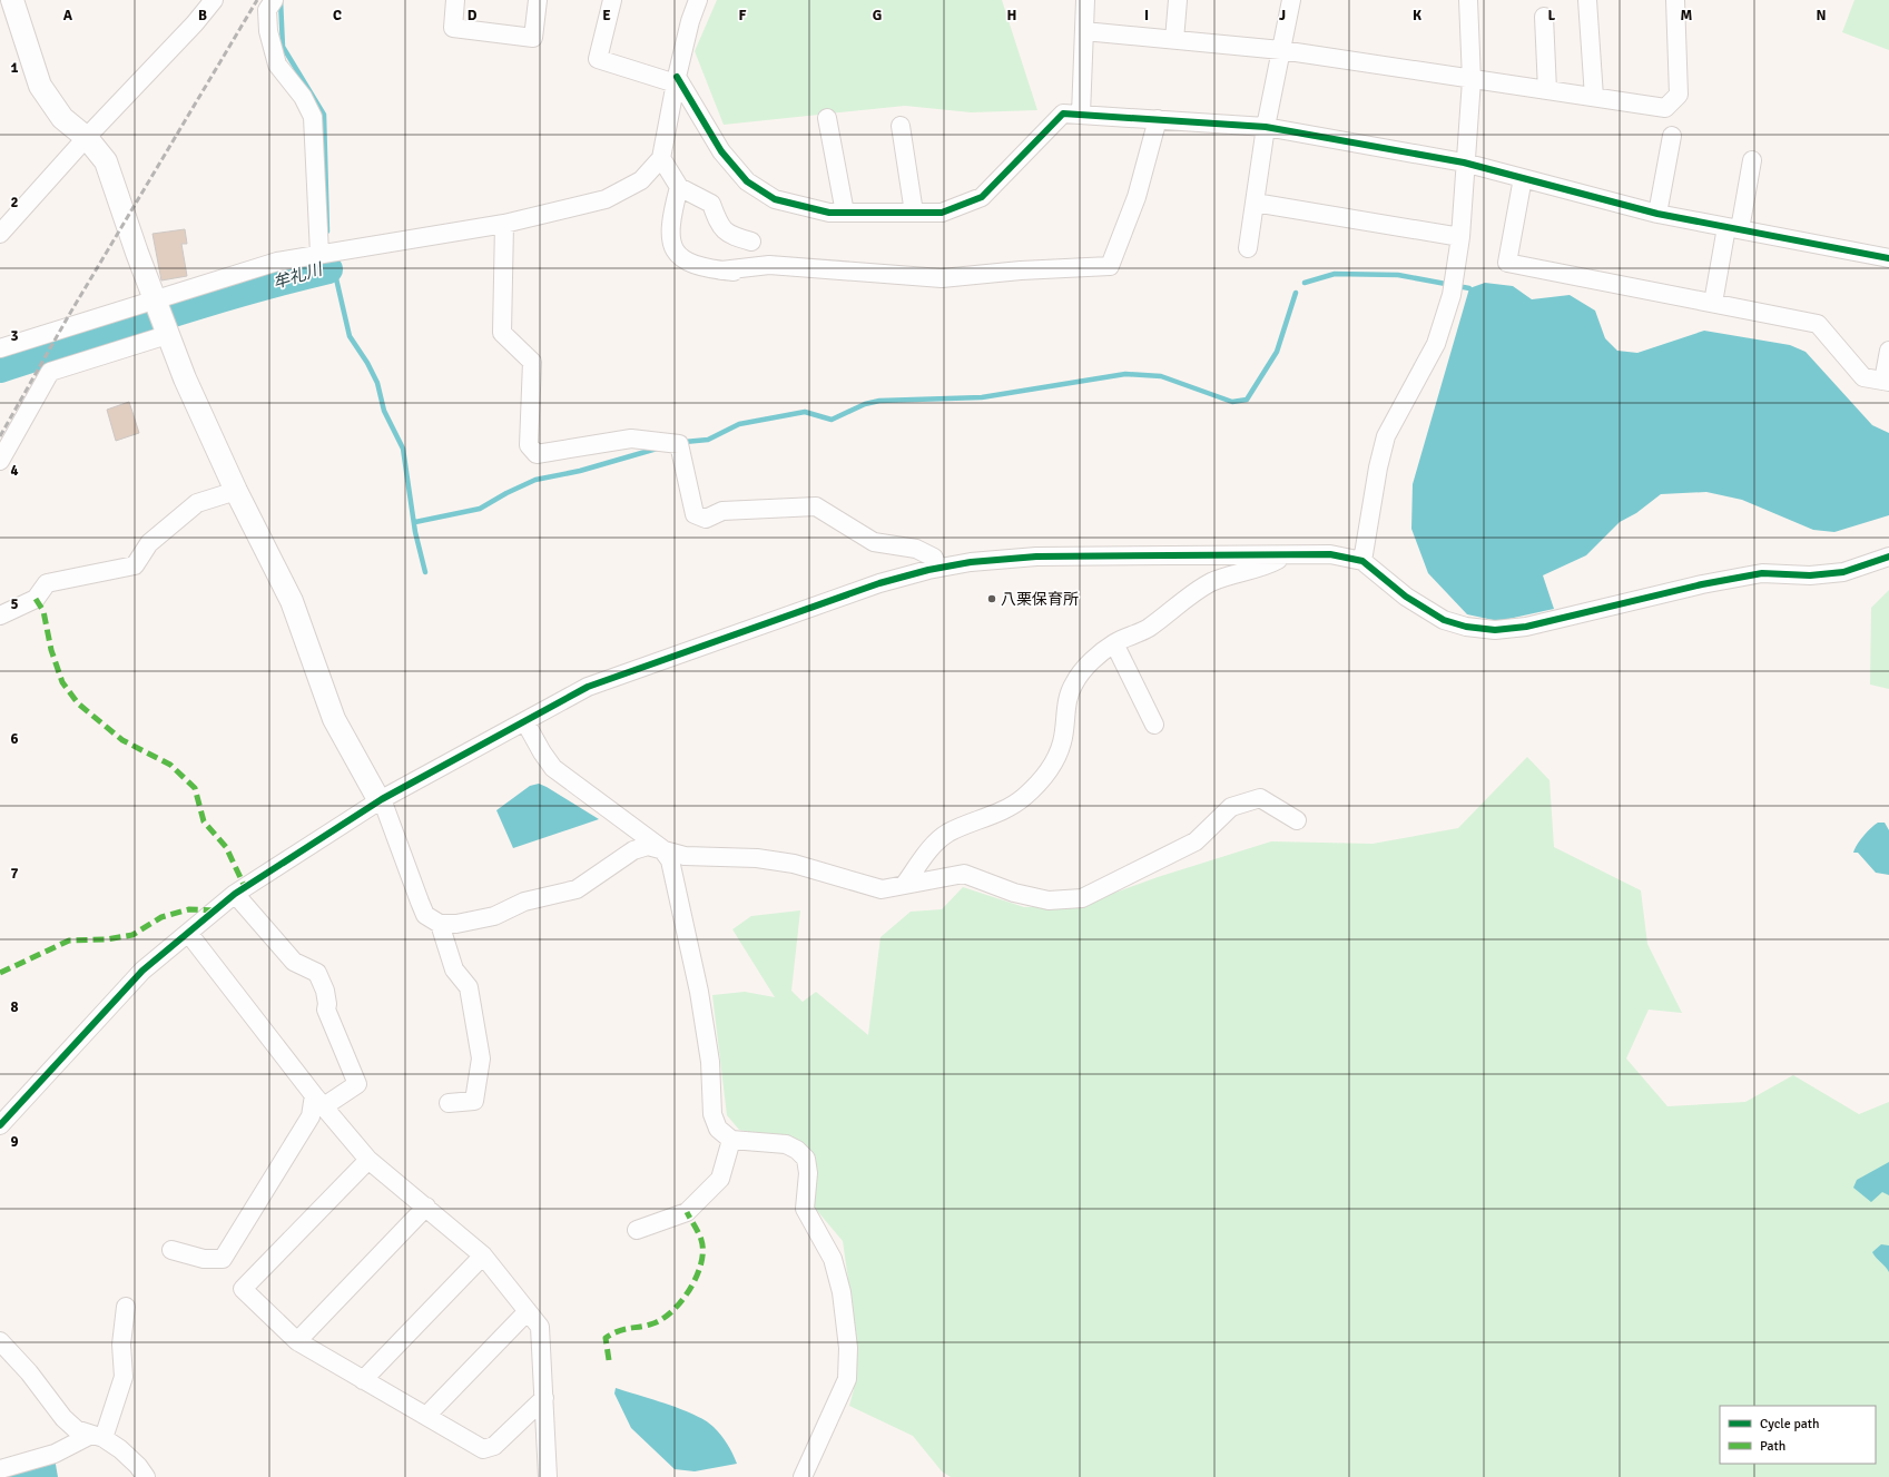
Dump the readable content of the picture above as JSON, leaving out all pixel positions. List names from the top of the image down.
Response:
{
  "water": ["牟礼川"],
  "places": ["八栗保育所"],
  "legend": ["Cycle path", "Path"],
  "grid": {
    "columns": [
      "A",
      "B",
      "C",
      "D",
      "E",
      "F",
      "G",
      "H",
      "I",
      "J",
      "K",
      "L",
      "M",
      "N"
    ],
    "rows": [
      "1",
      "2",
      "3",
      "4",
      "5",
      "6",
      "7",
      "8",
      "9"
    ]
  }
}
